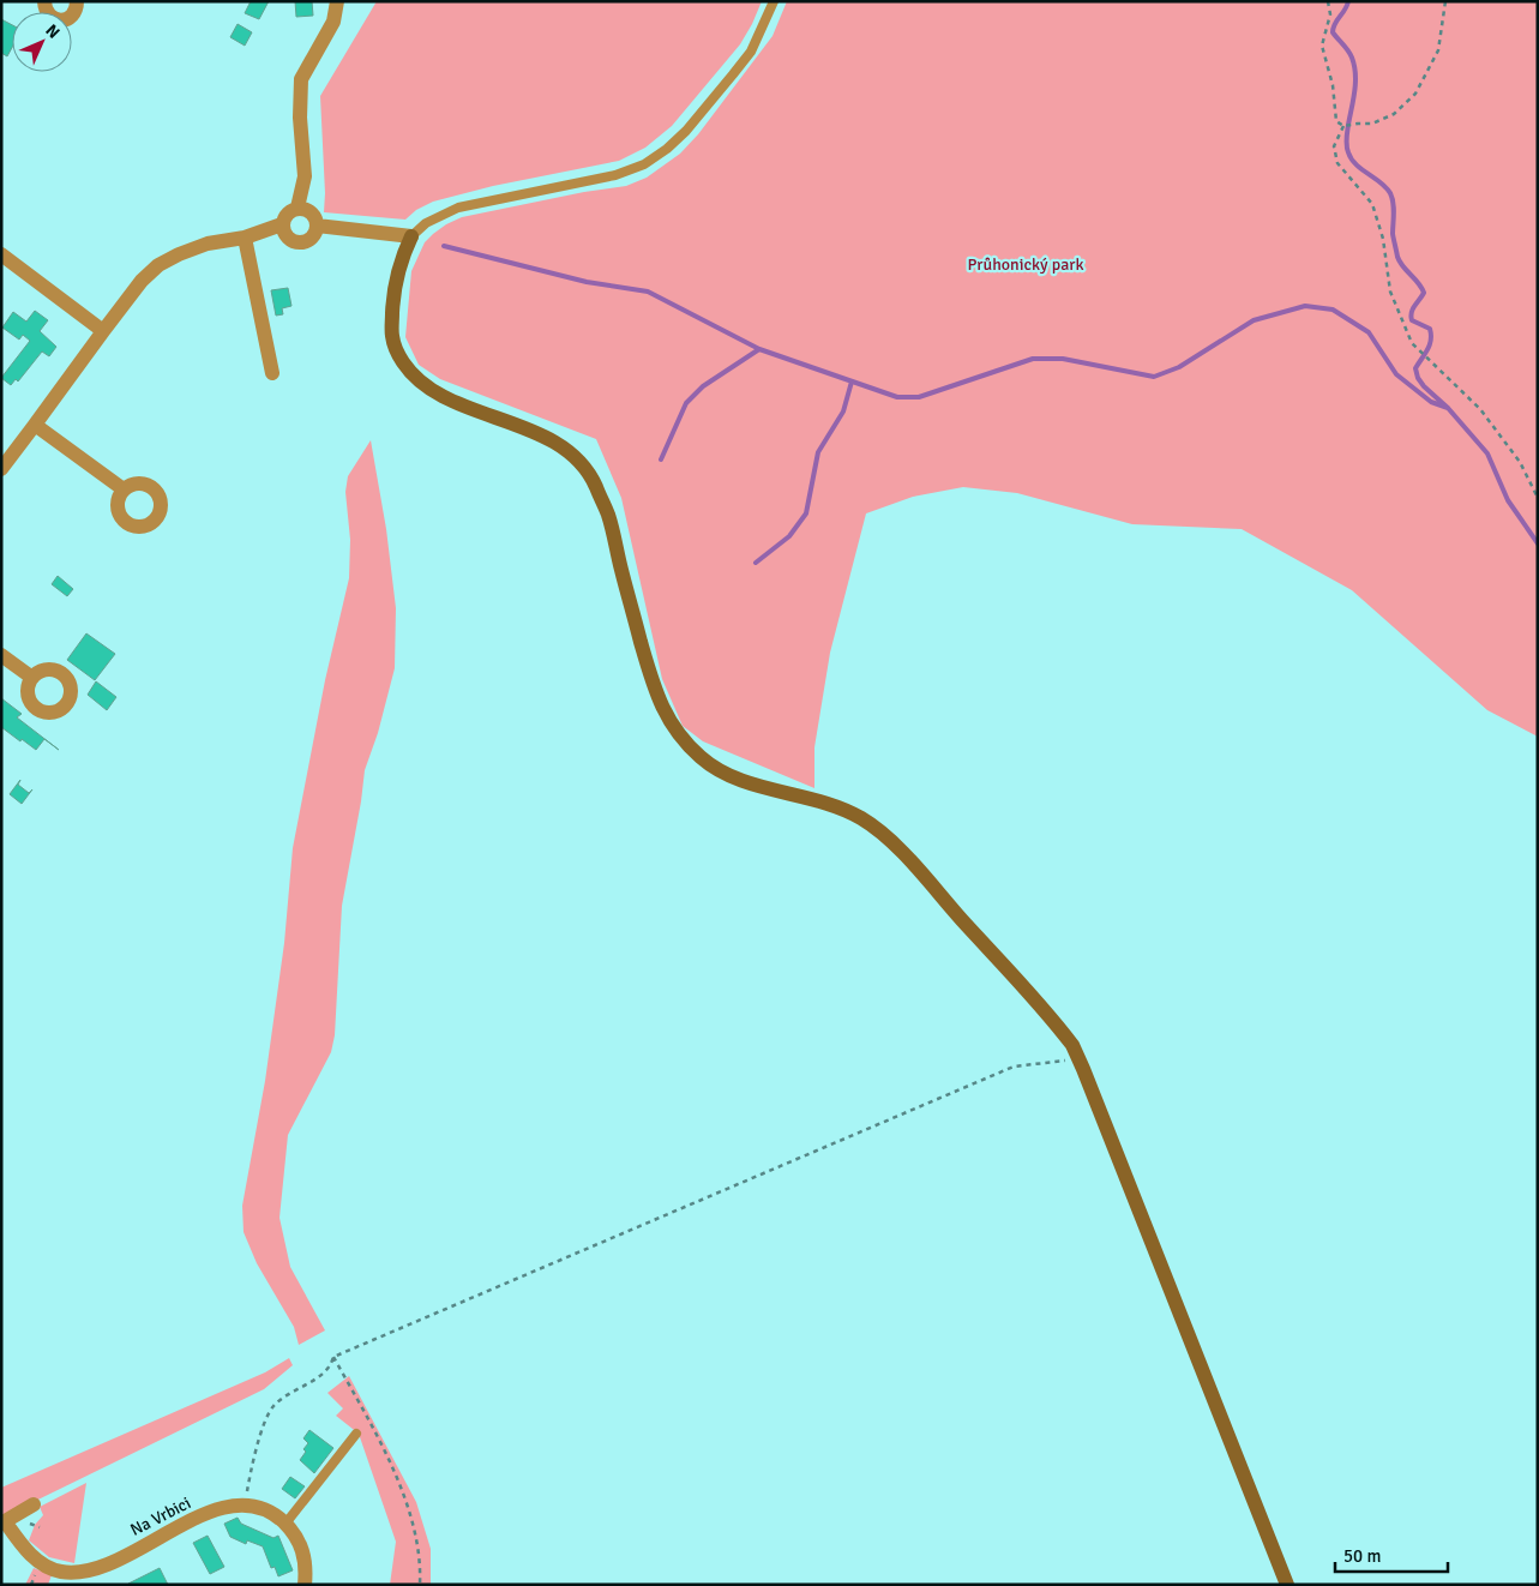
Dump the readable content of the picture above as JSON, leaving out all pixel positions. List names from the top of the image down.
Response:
{
  "streets": {
    "street": ["Na Vrbici"]
  },
  "parks": ["Průhonický park"],
  "scale_bar": "50 m",
  "north": "top right"
}
